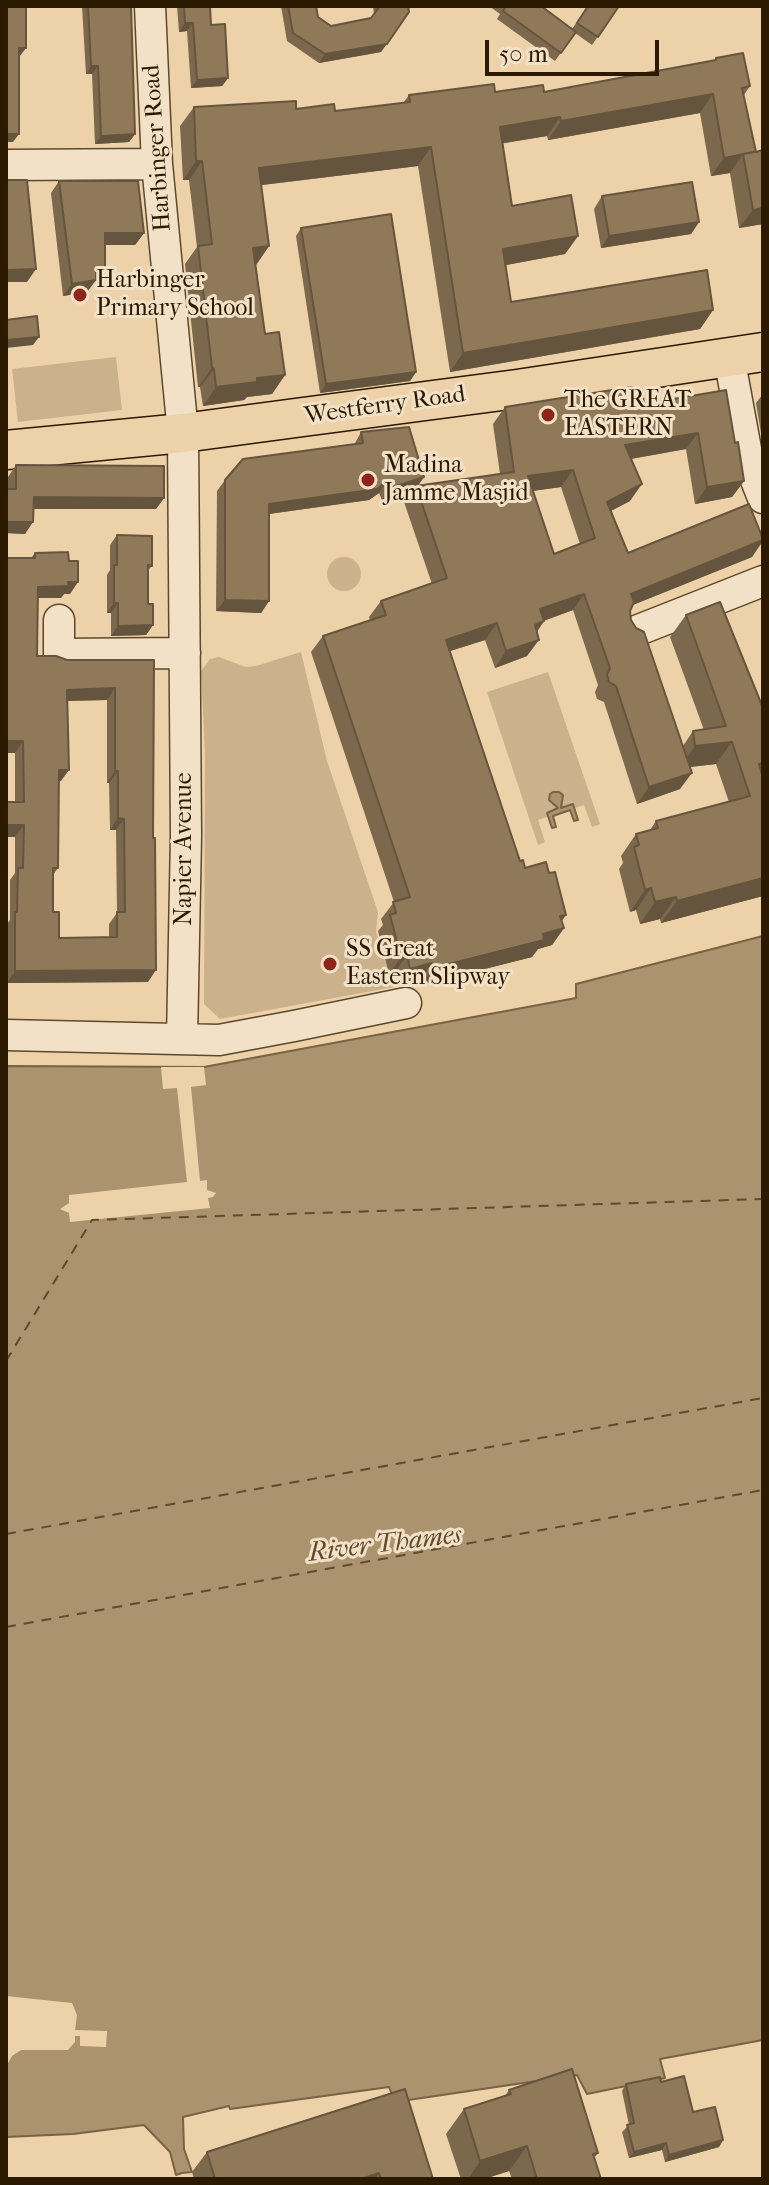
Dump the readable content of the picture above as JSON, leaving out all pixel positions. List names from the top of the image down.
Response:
{
  "streets": {
    "main road": ["Westferry Road"],
    "street": ["Harbinger Road", "Napier Avenue"]
  },
  "crossings": [
    ["Harbinger Road", "Westferry Road"],
    ["Harbinger Road", "Napier Avenue"],
    ["Westferry Road", "Napier Avenue"]
  ],
  "water": ["River Thames"],
  "places": [
    "Harbinger Primary School",
    "The GREAT EASTERN",
    "Madina Jamme Masjid",
    "SS Great Eastern Slipway"
  ],
  "scale_bar": "50 m"
}
